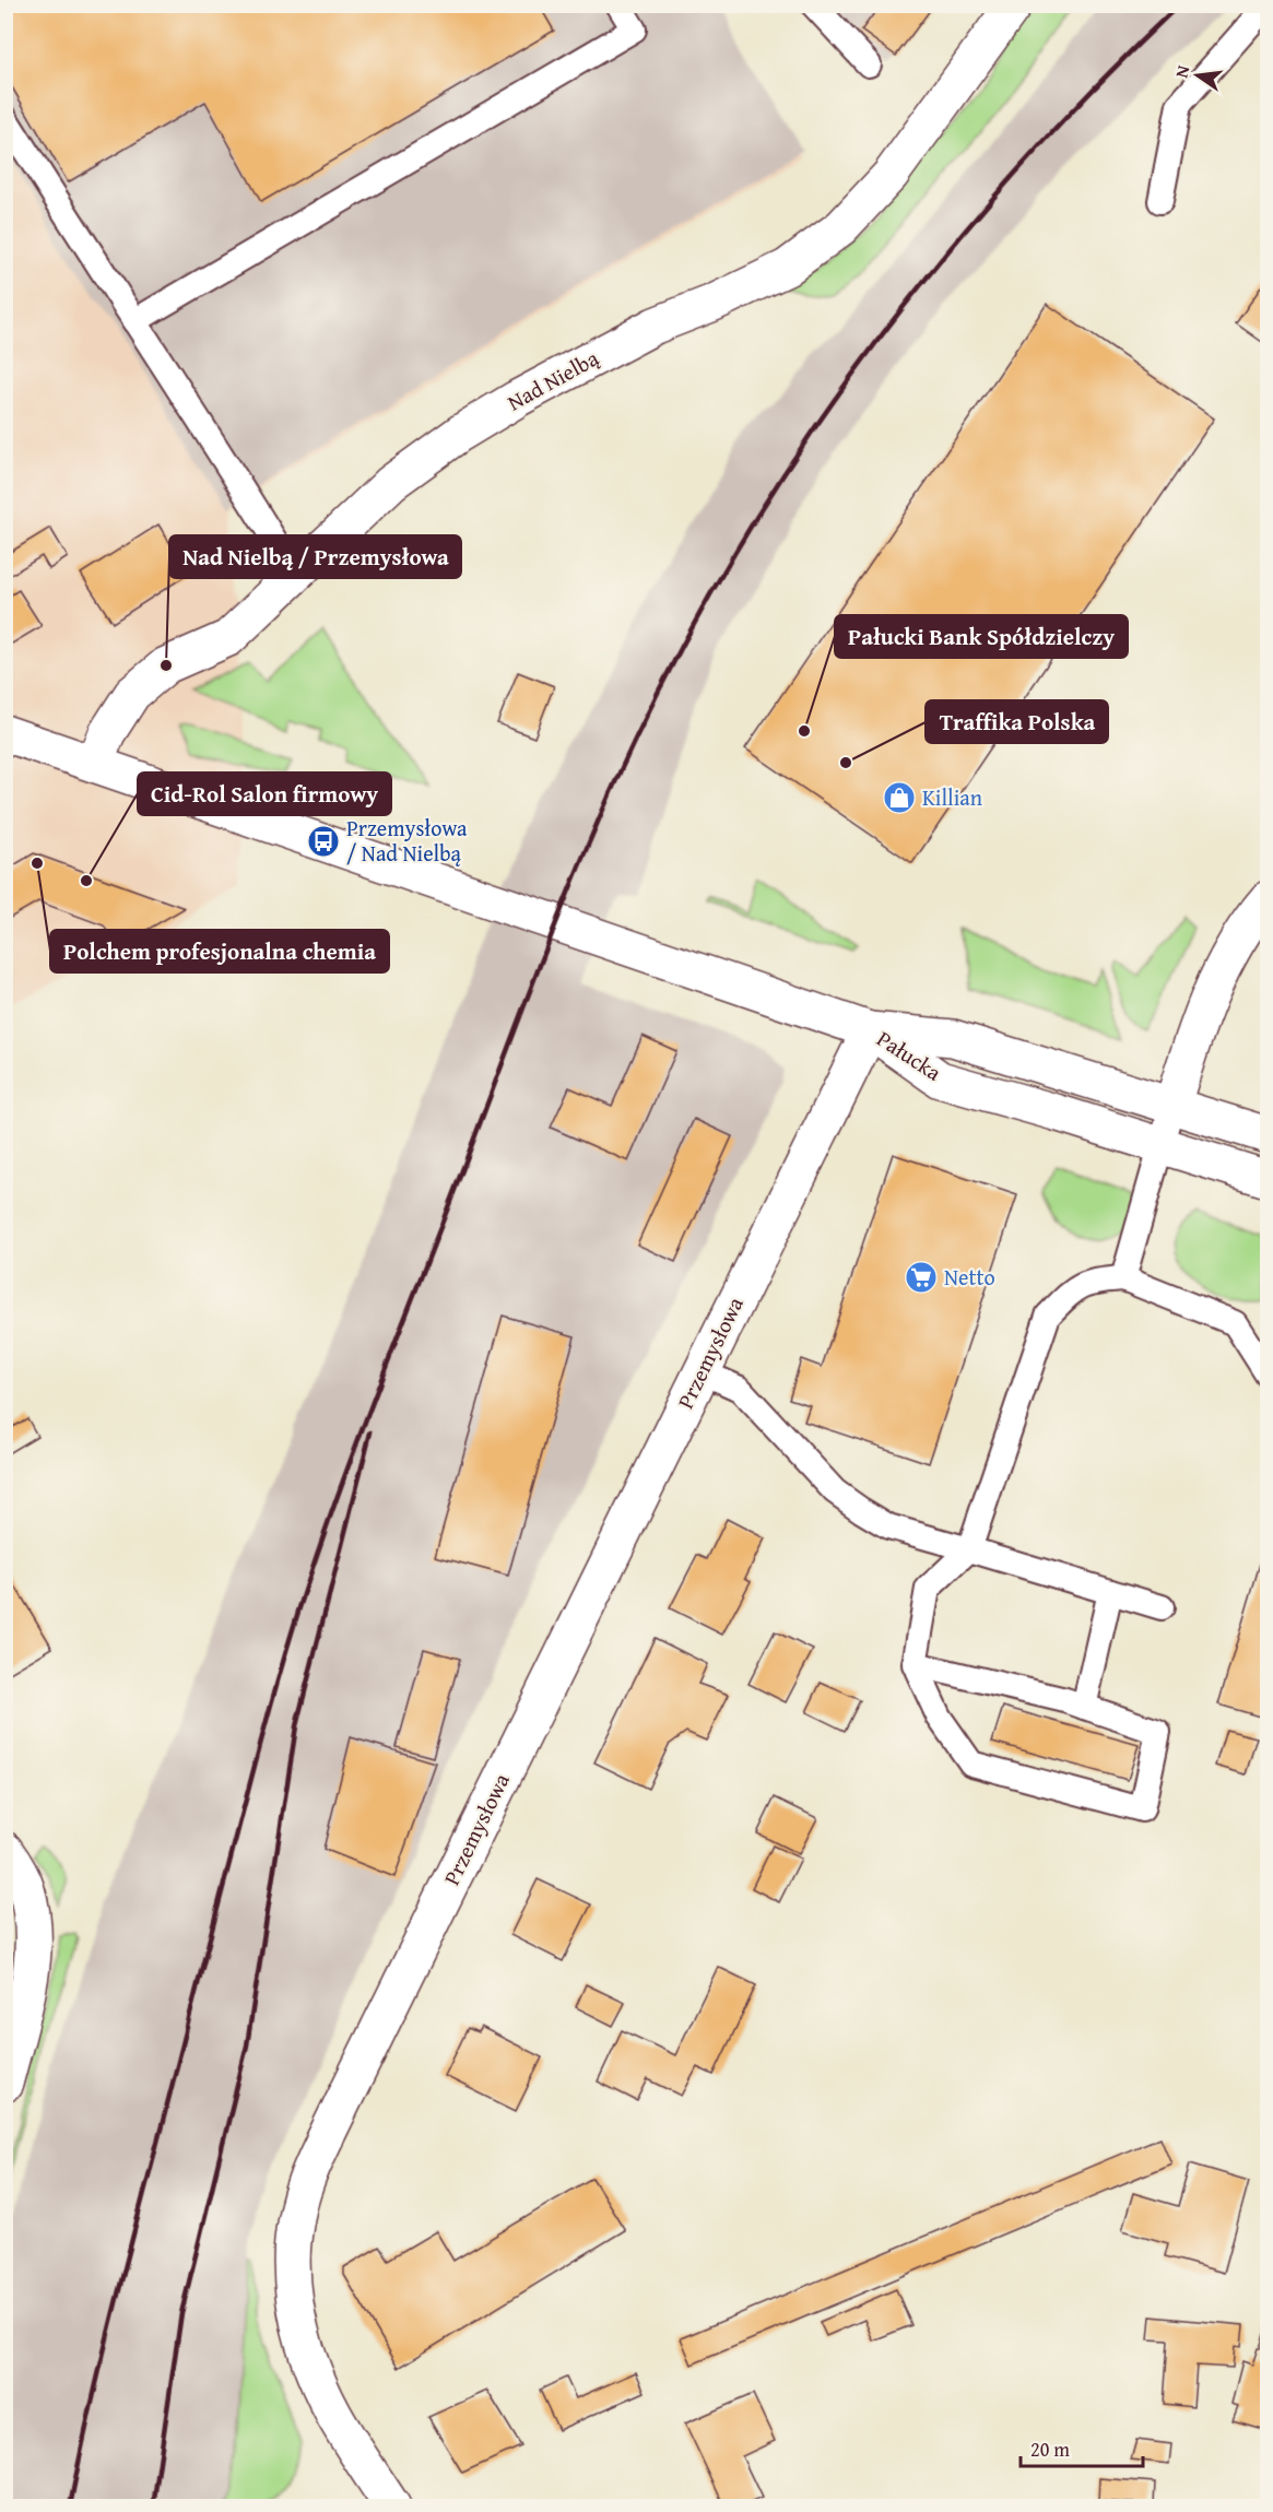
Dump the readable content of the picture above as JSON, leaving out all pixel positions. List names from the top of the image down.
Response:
{
  "streets": {
    "street": ["Nad Nielbą", "Pałucka", "Przemysłowa"]
  },
  "crossings": [
    ["Pałucka", "Przemysłowa"]
  ],
  "places": {
    "other": [
      "Nad Nielbą / Przemysłowa",
      "Pałucki Bank Spółdzielczy",
      "Traffika Polska",
      "Polchem profesjonalna chemia",
      "Cid-Rol Salon firmowy"
    ],
    "shop": ["Killian"],
    "bus stop": ["Przemysłowa / Nad Nielbą"],
    "supermarket": ["Netto"]
  },
  "scale_bar": "20 m",
  "north": "left"
}
